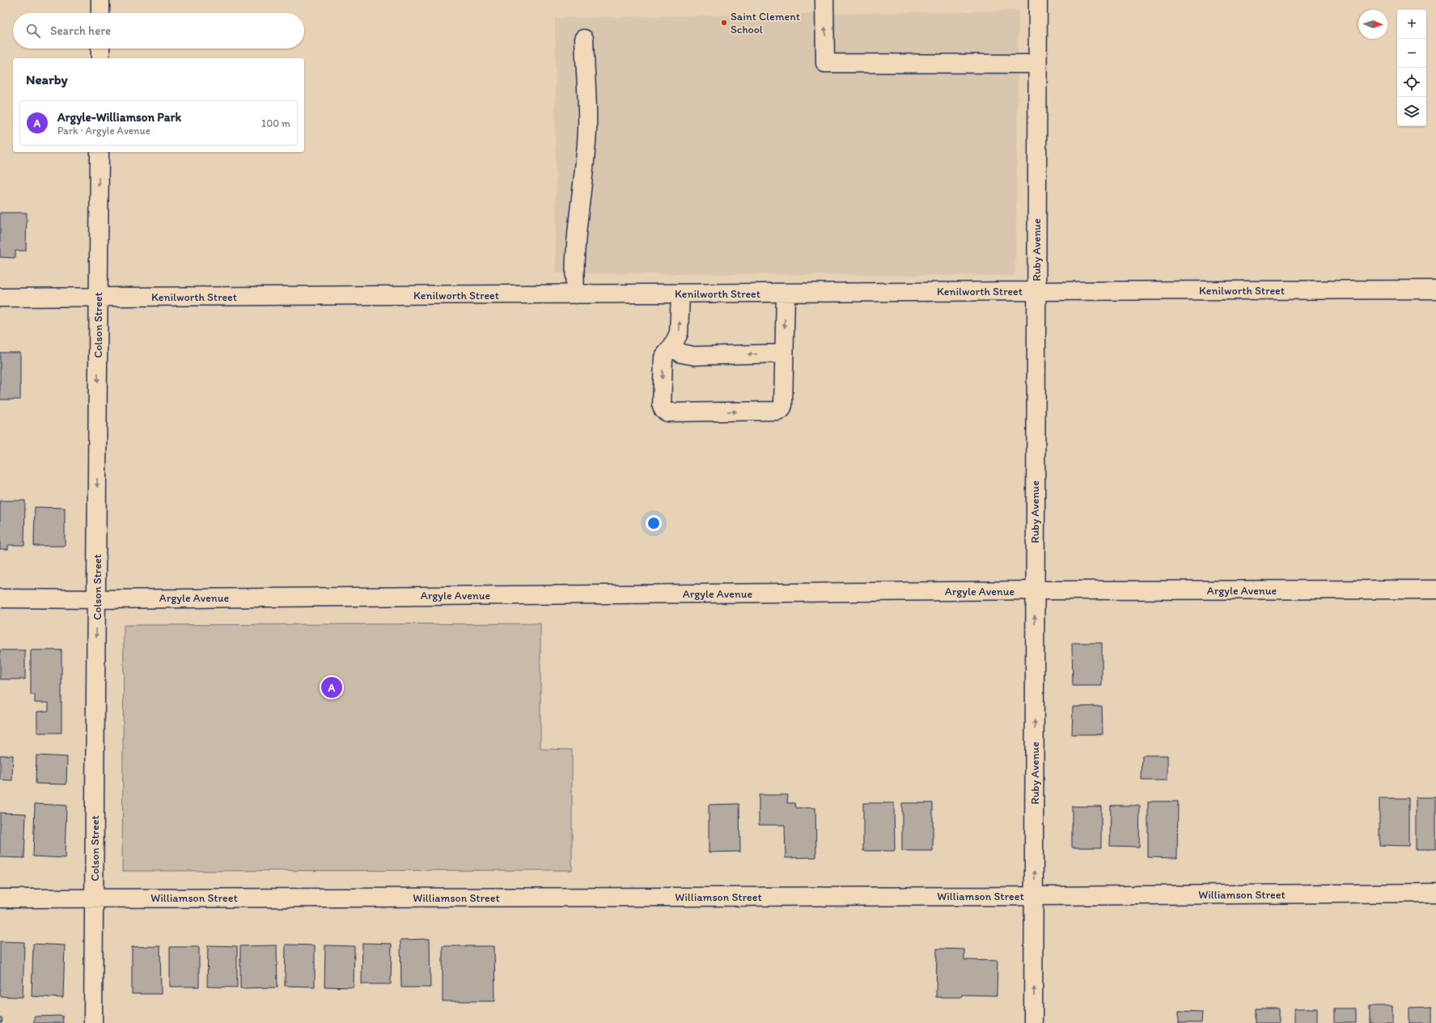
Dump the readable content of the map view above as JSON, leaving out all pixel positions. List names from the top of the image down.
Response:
{
  "streets": {
    "street": [
      "Ruby Avenue",
      "Kenilworth Street",
      "Colson Street",
      "Argyle Avenue",
      "Williamson Street"
    ]
  },
  "crossings": [
    ["Ruby Avenue", "Kenilworth Street"],
    ["Ruby Avenue", "Argyle Avenue"],
    ["Ruby Avenue", "Williamson Street"],
    ["Kenilworth Street", "Colson Street"],
    ["Colson Street", "Argyle Avenue"],
    ["Colson Street", "Williamson Street"]
  ],
  "one_way": ["Ruby Avenue", "Colson Street"],
  "places": ["Saint Clement School"],
  "north": "right",
  "page": {
    "map_buttons": ["+", "−"],
    "search": "Search here",
    "heading": "Nearby",
    "list": [
      {
        "mark": "A",
        "name": "Argyle-Williamson Park",
        "note": "Park · Argyle Avenue",
        "value": "100 m"
      }
    ],
    "pins": "A"
  }
}
